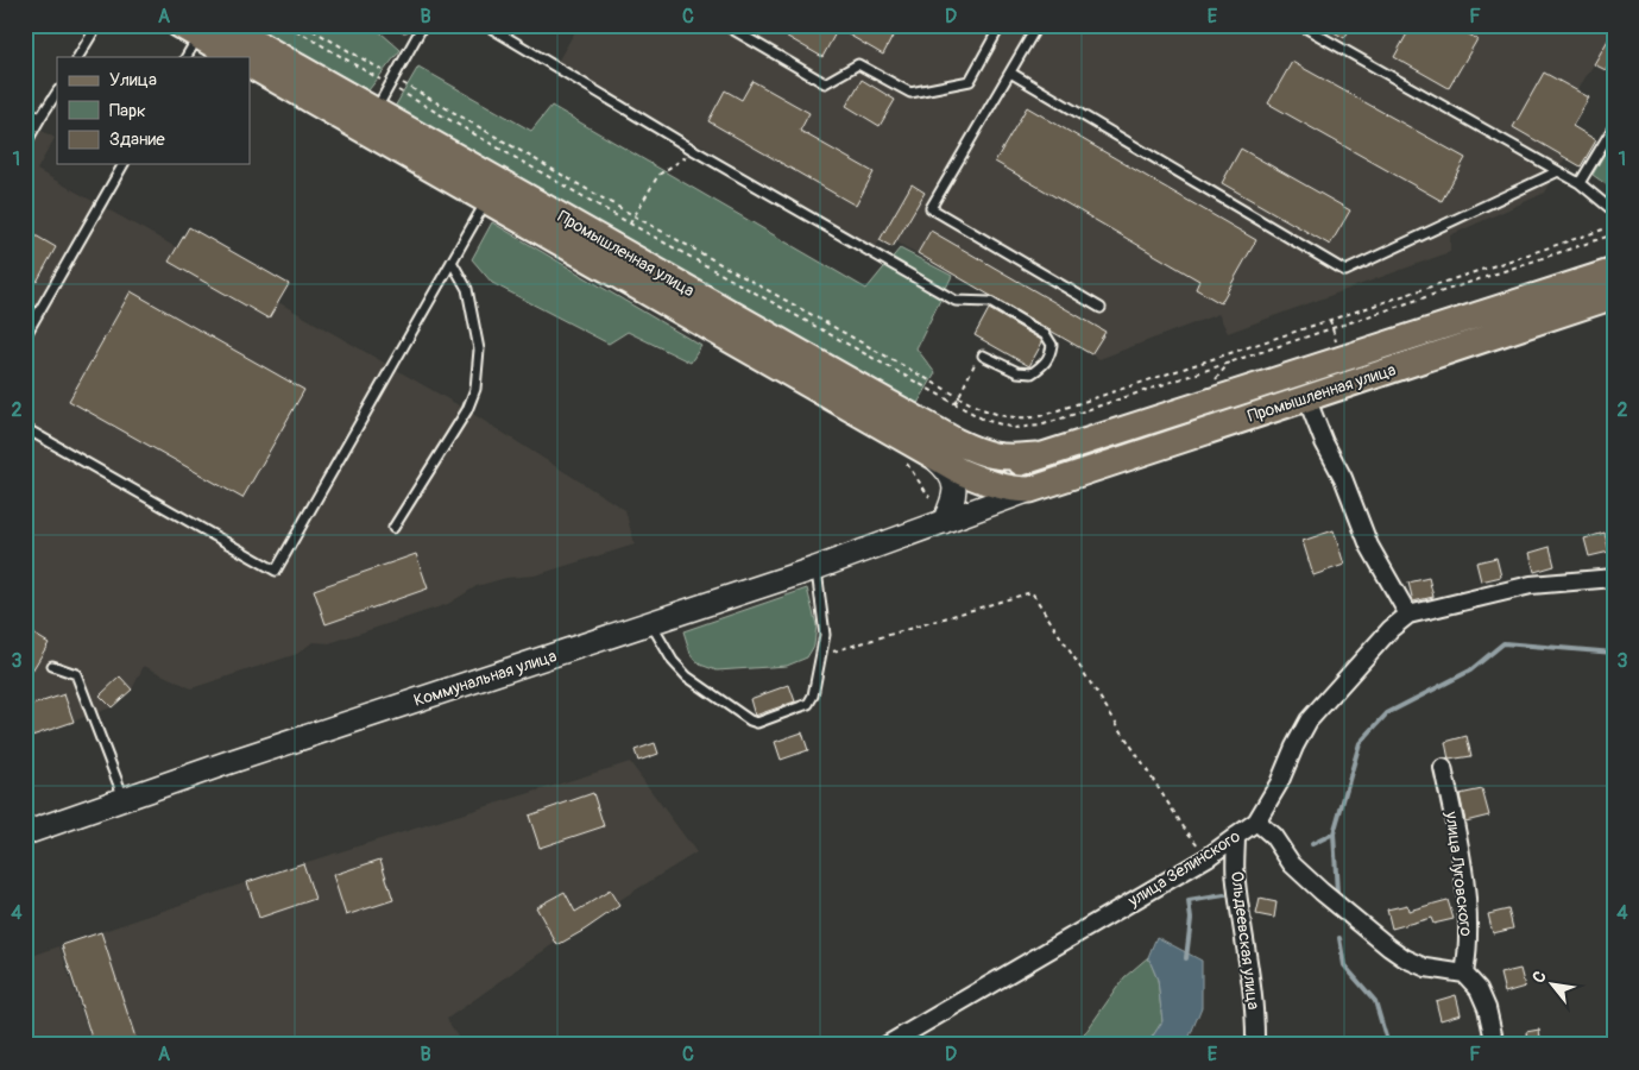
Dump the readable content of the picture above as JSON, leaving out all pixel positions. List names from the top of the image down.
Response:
{
  "streets": {
    "main road": ["Промышленная улица", "Коммунальная улица"],
    "street": ["улица Зелинского", "улица Луговского", "Ольдеевская улица"]
  },
  "crossings": [
    ["Промышленная улица", "Коммунальная улица"],
    ["улица Зелинского", "Ольдеевская улица"]
  ],
  "legend": ["Улица", "Парк", "Здание"],
  "north": "top left",
  "grid": {
    "columns": [
      "A",
      "B",
      "C",
      "D",
      "E",
      "F"
    ],
    "rows": [
      "1",
      "2",
      "3",
      "4"
    ]
  }
}
